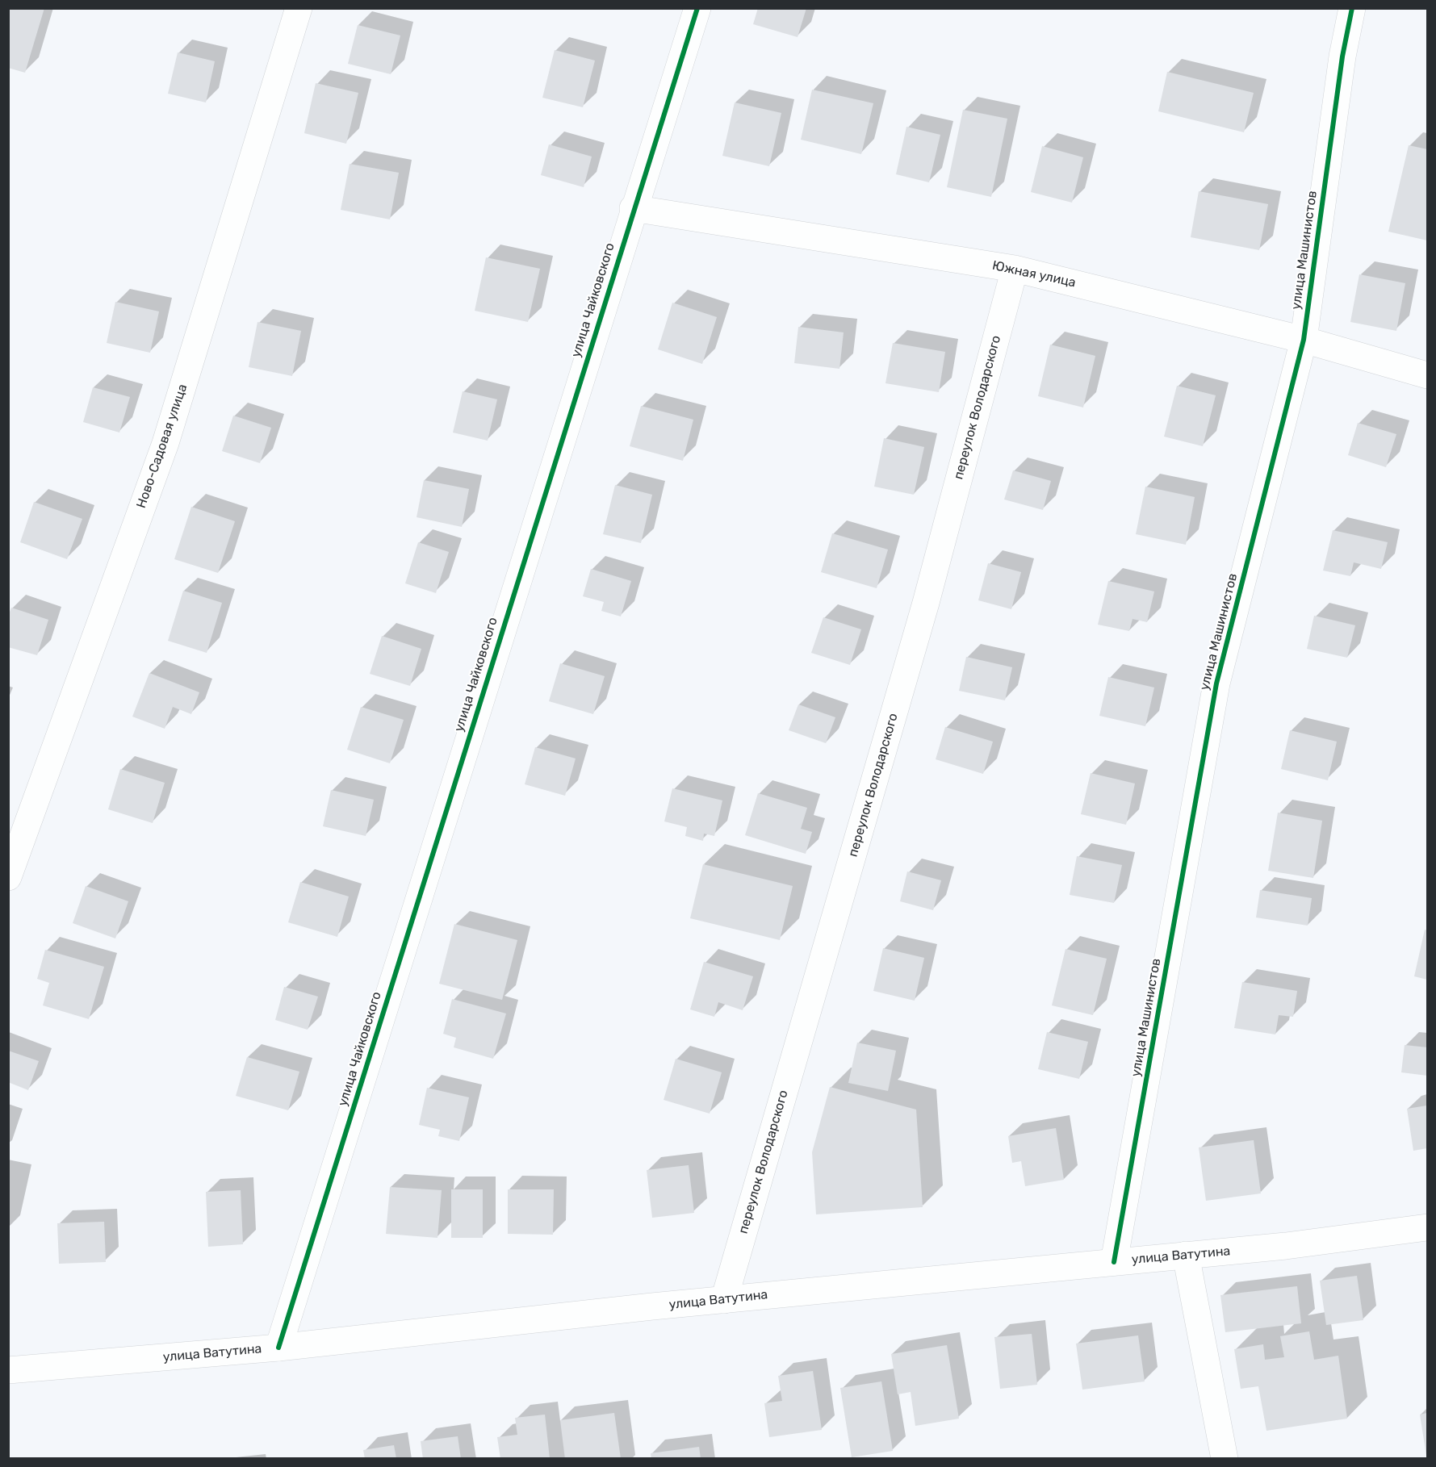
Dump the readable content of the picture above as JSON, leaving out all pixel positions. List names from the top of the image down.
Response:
{
  "streets": {
    "street": [
      "улица Машинистов",
      "Южная улица",
      "улица Чайковского",
      "переулок Володарского",
      "Ново-Садовая улица",
      "улица Ватутина"
    ]
  },
  "crossings": [
    ["улица Машинистов", "Южная улица"],
    ["улица Машинистов", "улица Ватутина"],
    ["Южная улица", "улица Чайковского"],
    ["Южная улица", "переулок Володарского"],
    ["улица Чайковского", "улица Ватутина"],
    ["переулок Володарского", "улица Ватутина"]
  ]
}
